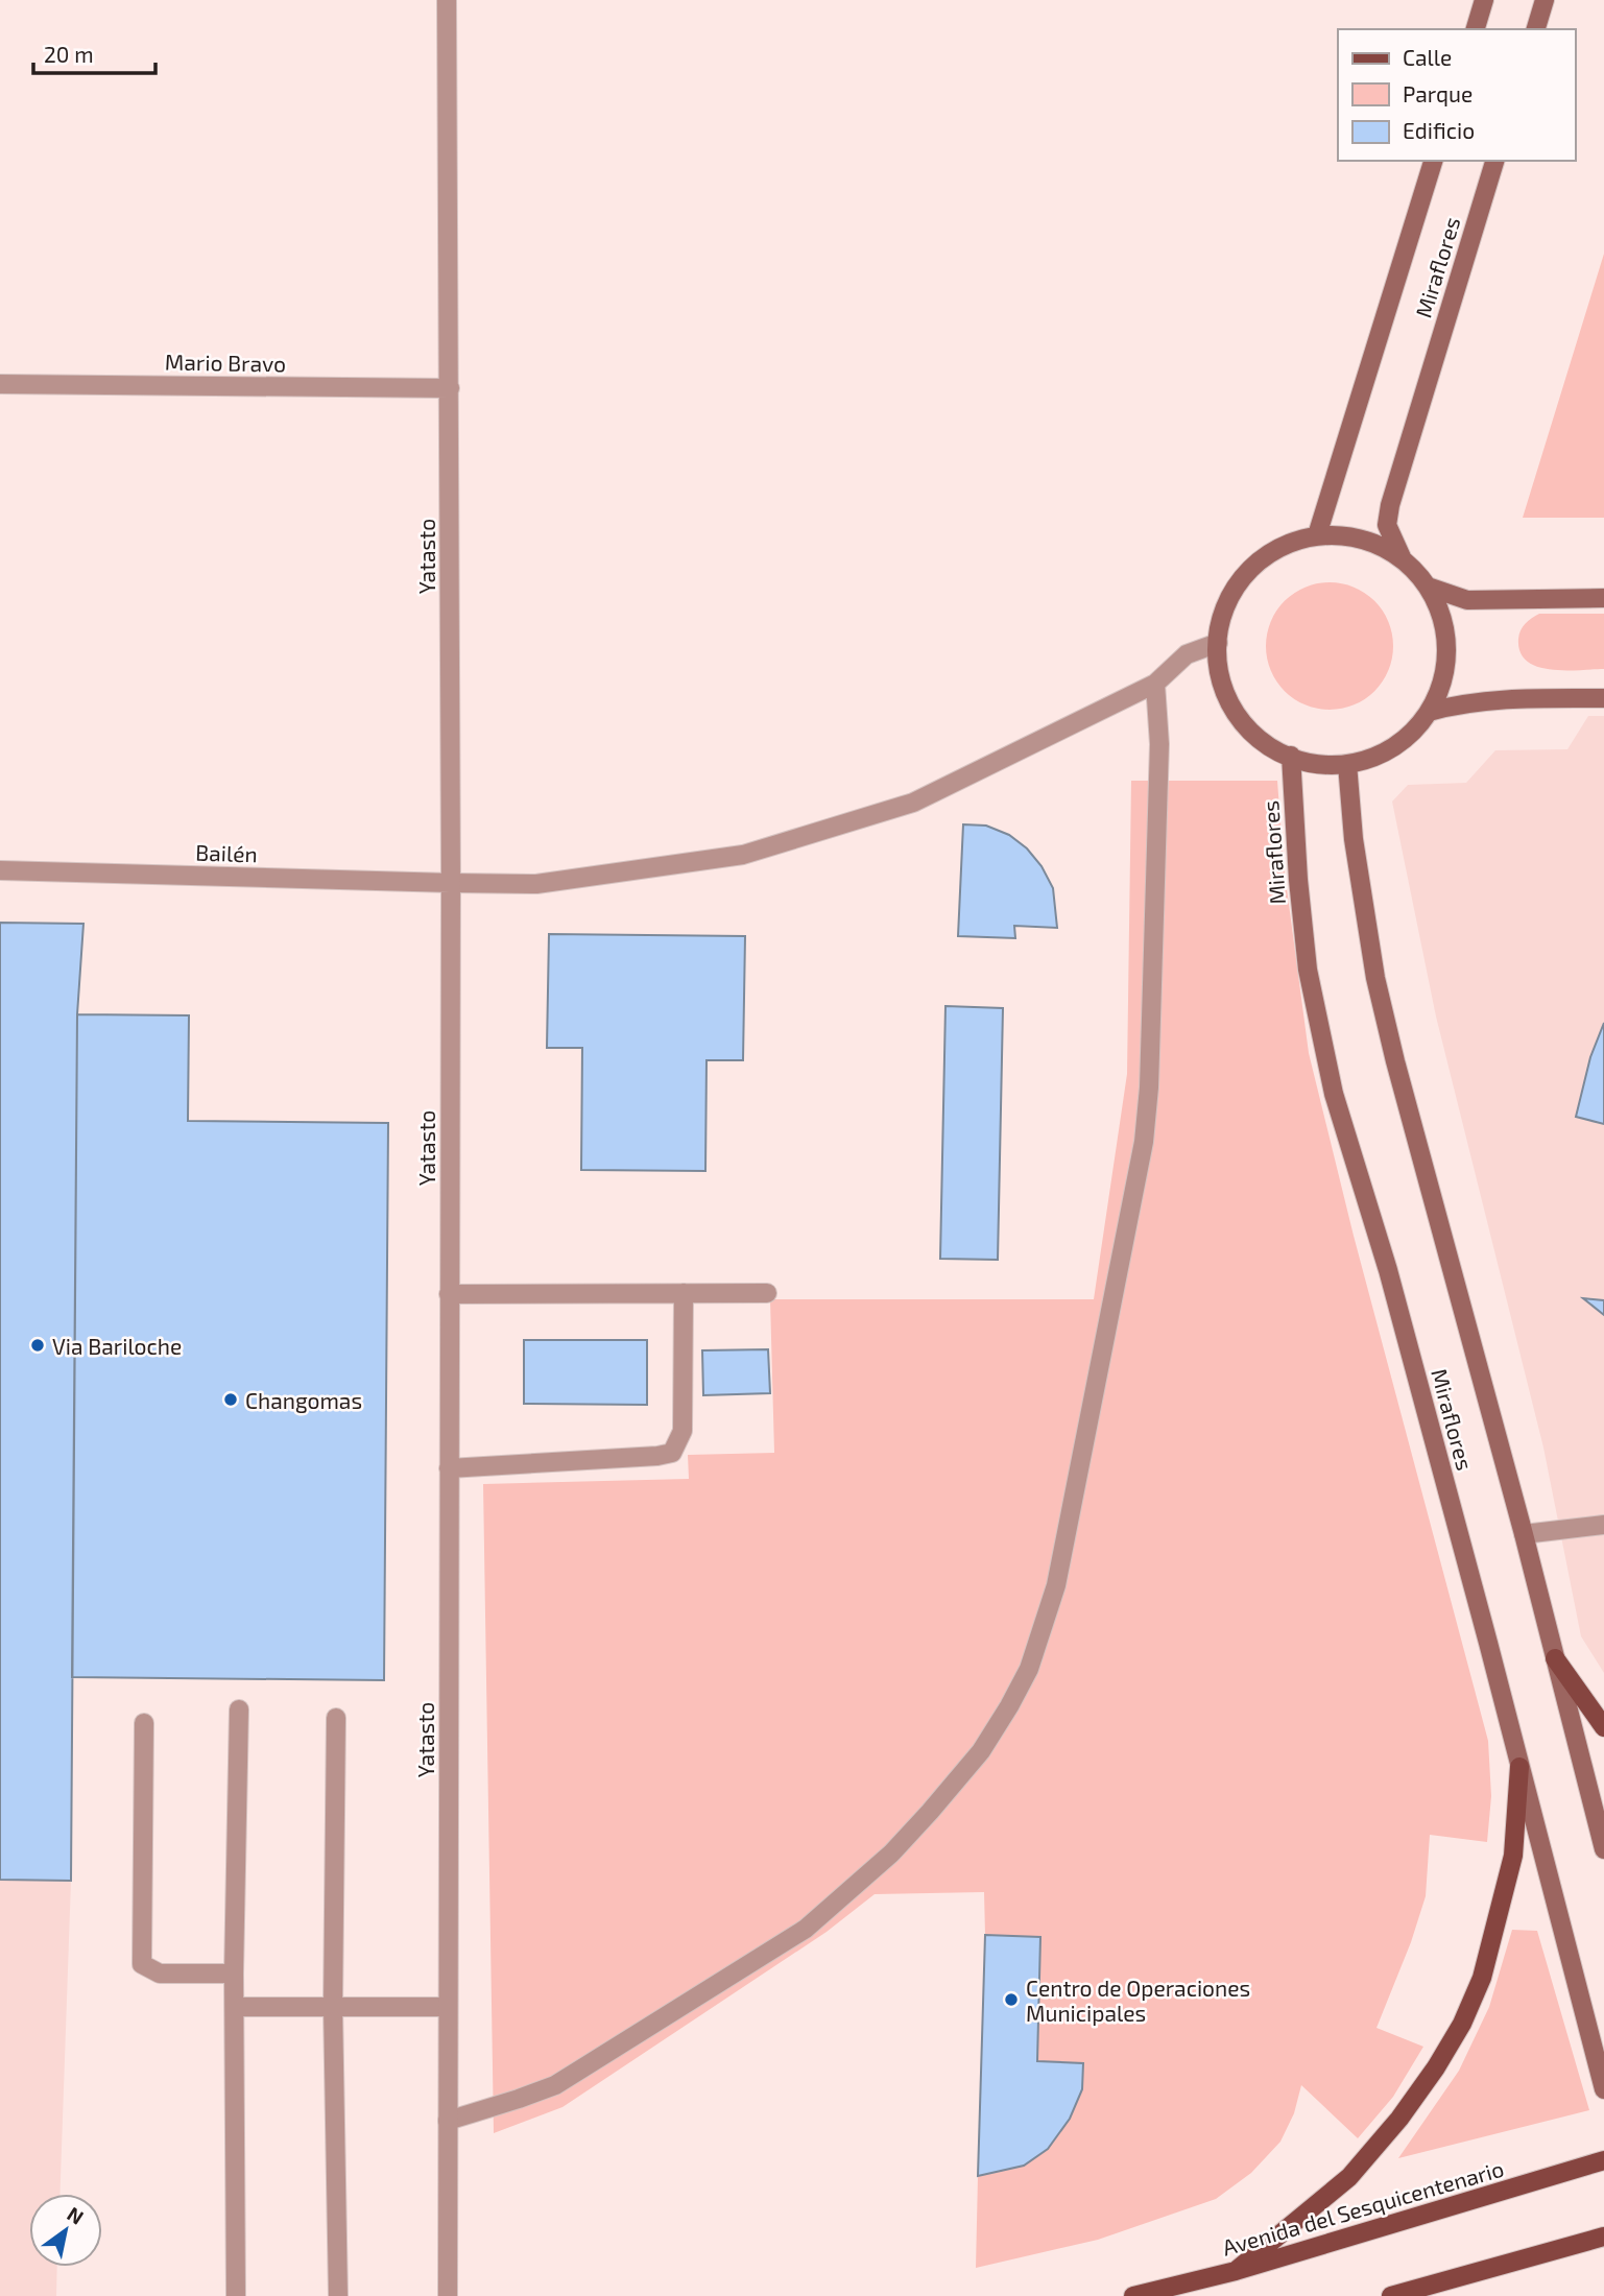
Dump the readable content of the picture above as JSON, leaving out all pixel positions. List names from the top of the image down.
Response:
{
  "streets": {
    "main road": ["Avenida del Sesquicentenario"],
    "street": [
      "Miraflores",
      "Mario Bravo",
      "Yatasto",
      "Bailén"
    ]
  },
  "crossings": [
    ["Miraflores", "Bailén"],
    ["Mario Bravo", "Yatasto"],
    ["Yatasto", "Bailén"]
  ],
  "places": ["Via Bariloche", "Changomas", "Centro de Operaciones Municipales"],
  "legend": ["Calle", "Parque", "Edificio"],
  "scale_bar": "20 m",
  "north": "top right"
}
